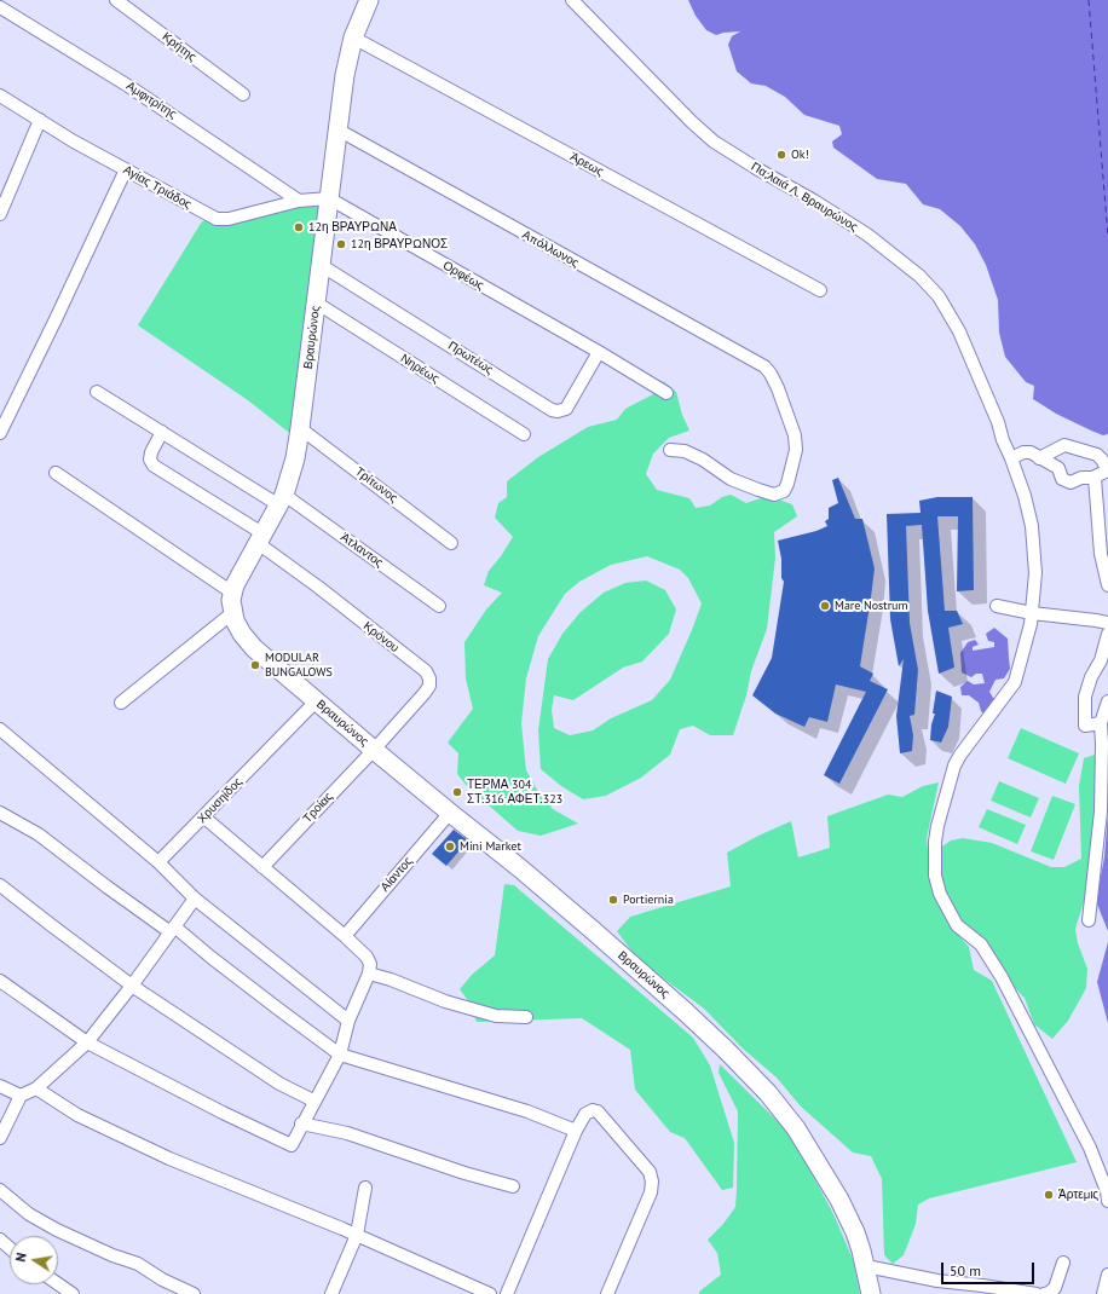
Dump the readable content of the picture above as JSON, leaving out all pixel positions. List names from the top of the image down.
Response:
{
  "streets": {
    "main road": ["Βραυρώνος"],
    "street": [
      "Κρήτης",
      "Αμφιτρίτης",
      "Άρεως",
      "Αγίας Τριάδος",
      "Πα;λαιά Λ. Βραυρώνος",
      "Απόλλωνος",
      "Ορφέως",
      "Πρωτέως",
      "Νηρέως",
      "Τρίτωνος",
      "Άτλαντος",
      "Κρόνου",
      "Χρυσηίδος",
      "Τροίας",
      "Αίαντος"
    ]
  },
  "crossings": [
    ["Αμφιτρίτης", "Αγίας Τριάδος"],
    ["Άρεως", "Βραυρώνος"],
    ["Αγίας Τριάδος", "Ορφέως"],
    ["Αγίας Τριάδος", "Βραυρώνος"],
    ["Απόλλωνος", "Βραυρώνος"],
    ["Ορφέως", "Βραυρώνος"],
    ["Ορφέως", "Πρωτέως"],
    ["Βραυρώνος", "Πρωτέως"],
    ["Βραυρώνος", "Νηρέως"],
    ["Βραυρώνος", "Τρίτωνος"],
    ["Βραυρώνος", "Άτλαντος"],
    ["Βραυρώνος", "Κρόνου"],
    ["Βραυρώνος", "Χρυσηίδος"],
    ["Βραυρώνος", "Τροίας"],
    ["Βραυρώνος", "Αίαντος"],
    ["Άτλαντος", "Κρόνου"],
    ["Κρόνου", "Τροίας"]
  ],
  "places": [
    "Ok!",
    "12η ΒΡΑΥΡΩΝΑ",
    "12η ΒΡΑΥΡΩΝΟΣ",
    "Mare Nostrum",
    "MODULAR BUNGALOWS",
    "ΤΕΡΜΑ 304 ΣΤ.316 ΑΦΕΤ.323",
    "Mini Market",
    "Portiernia",
    "Άρτεμις"
  ],
  "scale_bar": "50 m",
  "north": "left"
}
